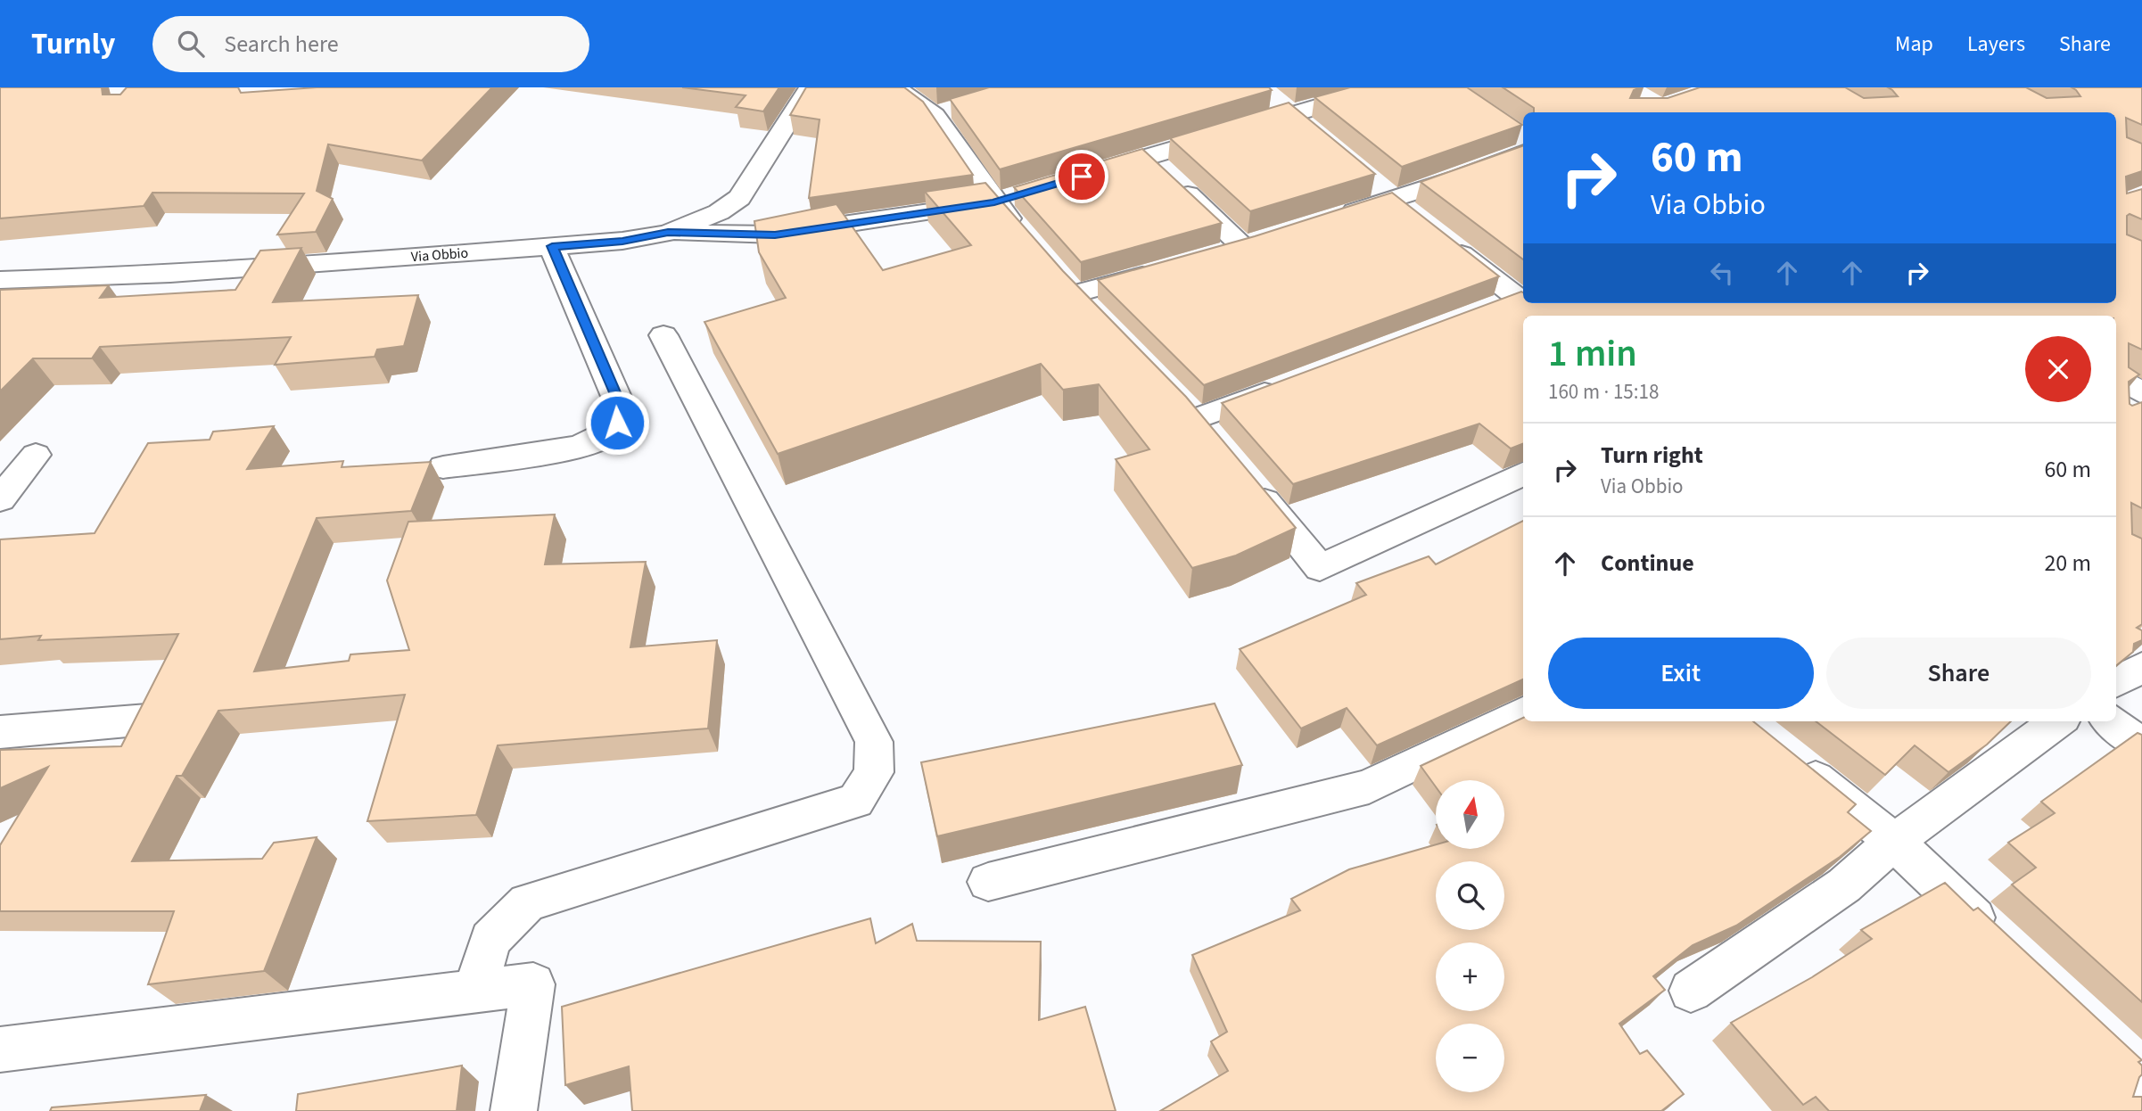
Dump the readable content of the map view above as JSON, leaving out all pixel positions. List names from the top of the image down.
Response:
{
  "streets": {
    "street": ["Via Obbio"]
  },
  "north": "top",
  "page": {
    "header": "Turnly",
    "search": "Search here",
    "nav": ["Map", "Layers", "Share"],
    "turn": ["60 m", "Via Obbio"],
    "heading": ["1 min", "160 m · 15:18"],
    "list": [
      {
        "name": "Turn right",
        "note": "Via Obbio",
        "value": "60 m"
      },
      {
        "name": "Continue",
        "value": "20 m"
      }
    ],
    "buttons": ["Exit", "Share"],
    "map_buttons": ["+", "−"]
  }
}
